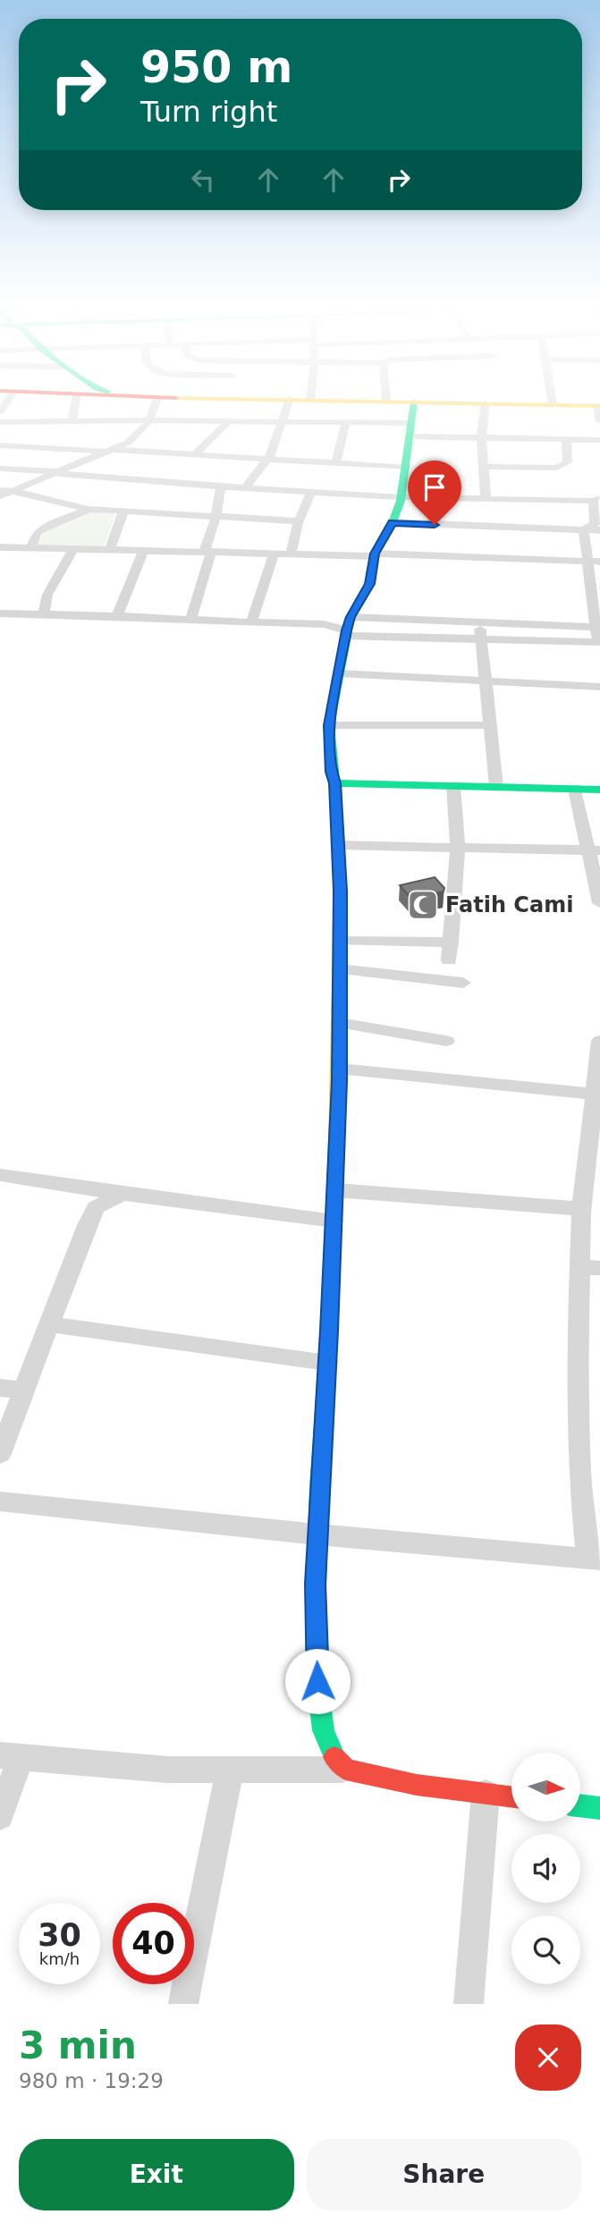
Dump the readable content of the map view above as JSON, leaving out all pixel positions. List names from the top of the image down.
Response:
{
  "places": {
    "mosque": ["Fatih Cami"]
  },
  "north": "right",
  "page": {
    "turn": ["950 m", "Turn right"],
    "speed": "30 km/h",
    "limit": "40",
    "heading": ["3 min", "980 m · 19:29"],
    "buttons": ["Exit", "Share"]
  }
}
